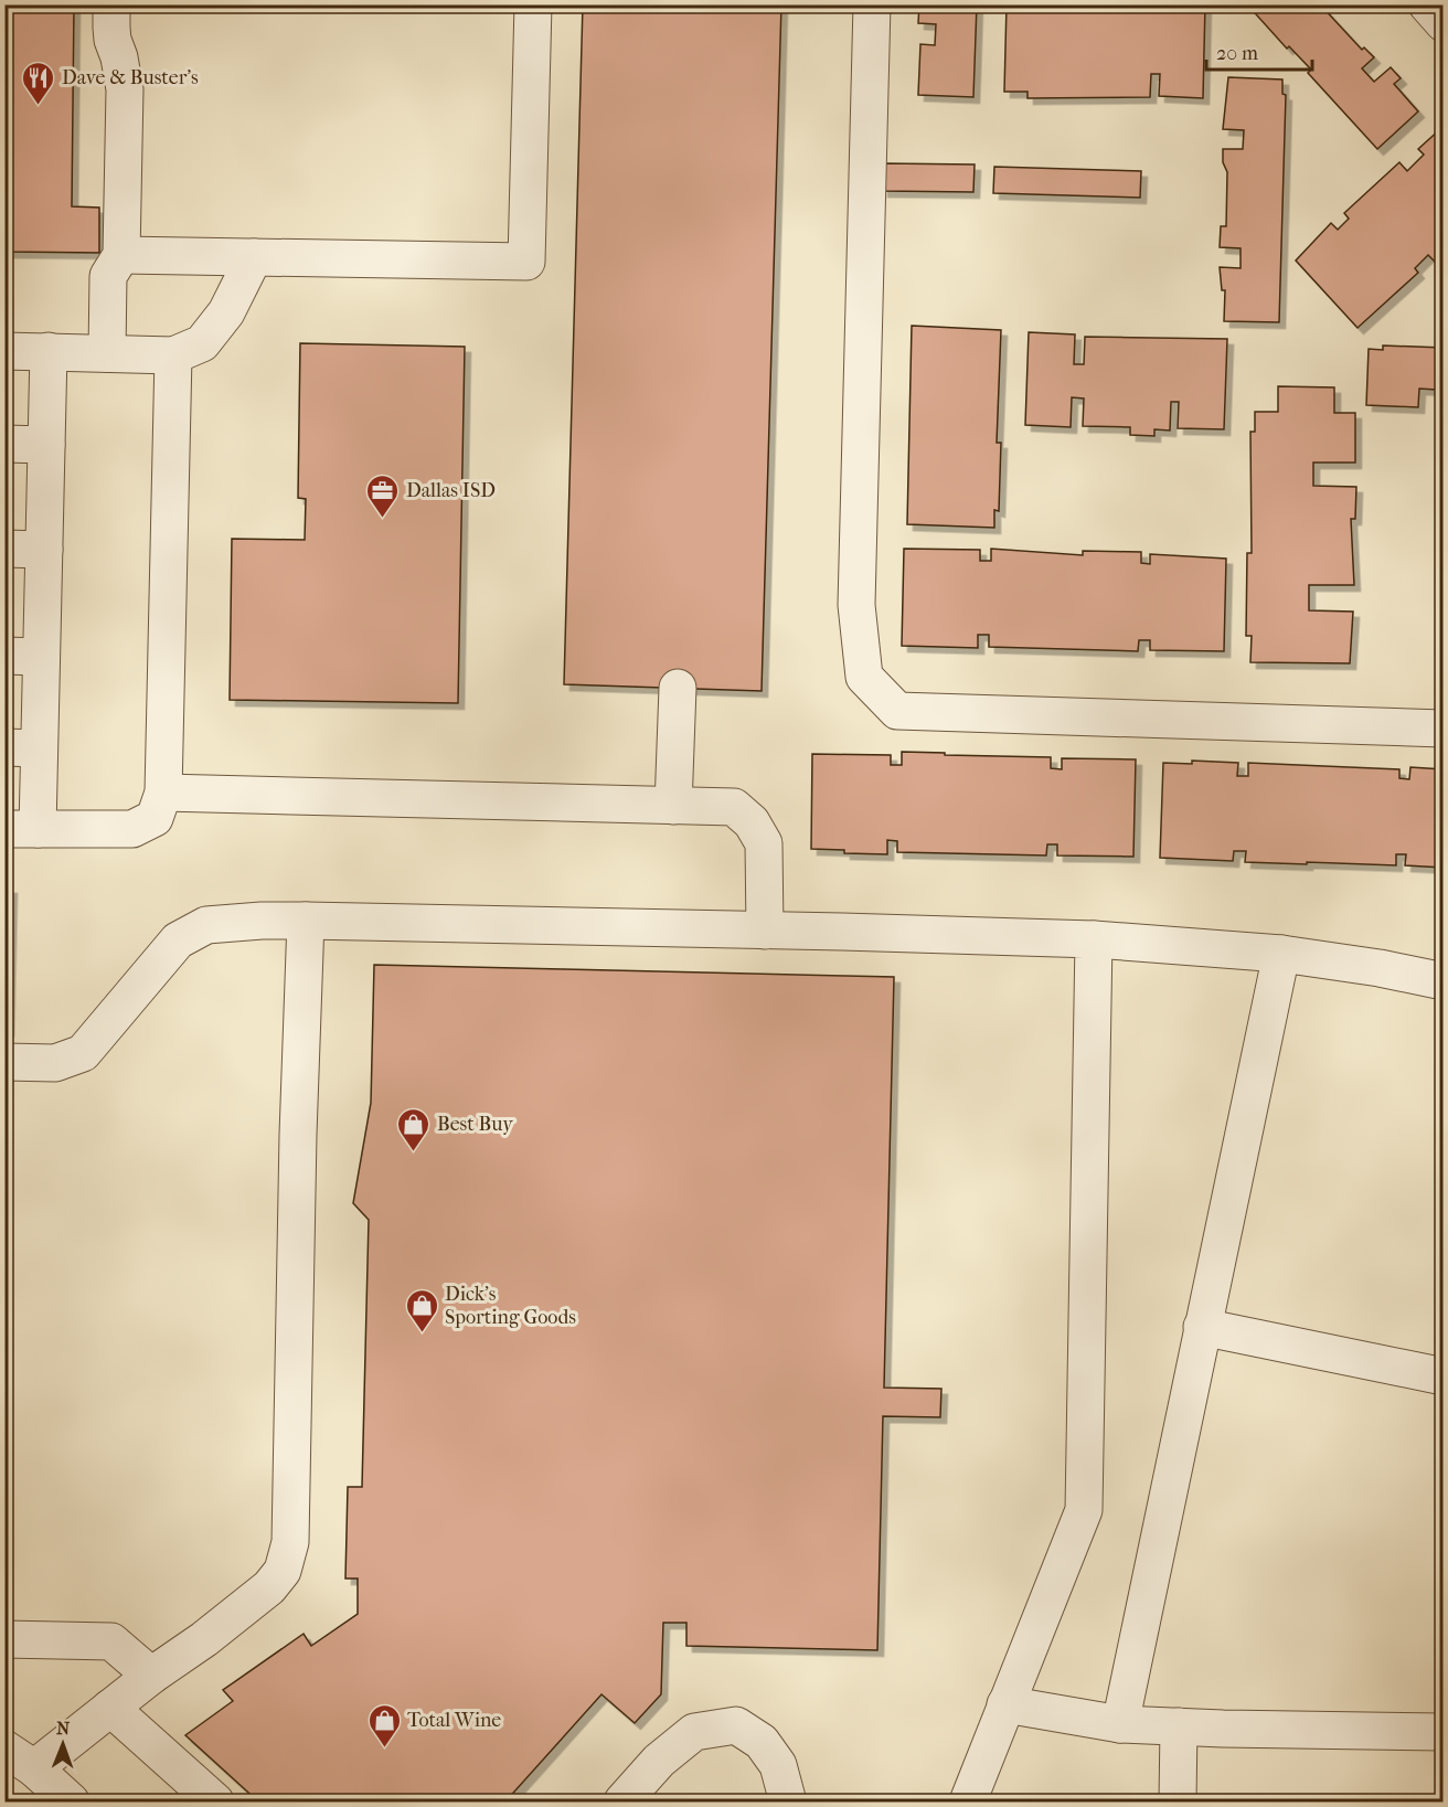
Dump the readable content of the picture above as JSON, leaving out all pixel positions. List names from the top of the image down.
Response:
{
  "places": {
    "restaurant": ["Dave & Buster's"],
    "office": ["Dallas ISD"],
    "shop": ["Best Buy", "Dick's Sporting Goods", "Total Wine"]
  },
  "scale_bar": "20 m",
  "north": "top"
}
